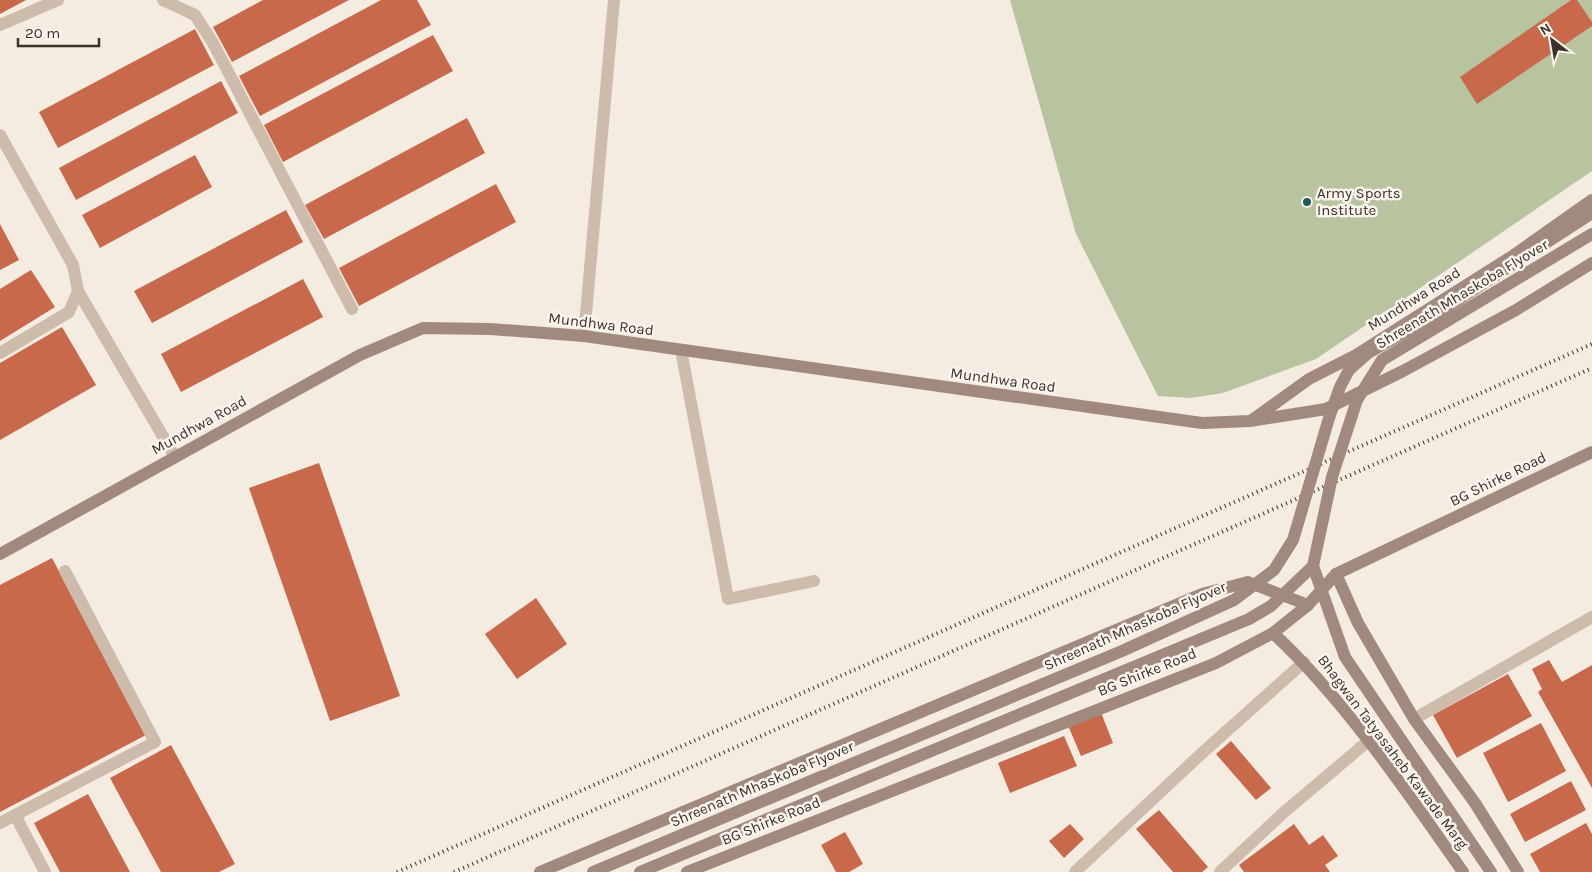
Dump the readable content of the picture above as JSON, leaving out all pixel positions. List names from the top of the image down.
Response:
{
  "streets": {
    "main road": [
      "Shreenath Mhaskoba Flyover",
      "Mundhwa Road",
      "BG Shirke Road",
      "Bhagwan Tatyasaheb Kawade Marg"
    ]
  },
  "crossings": [
    ["BG Shirke Road", "Bhagwan Tatyasaheb Kawade Marg"]
  ],
  "places": ["Army Sports Institute"],
  "scale_bar": "20 m",
  "north": "top left"
}
